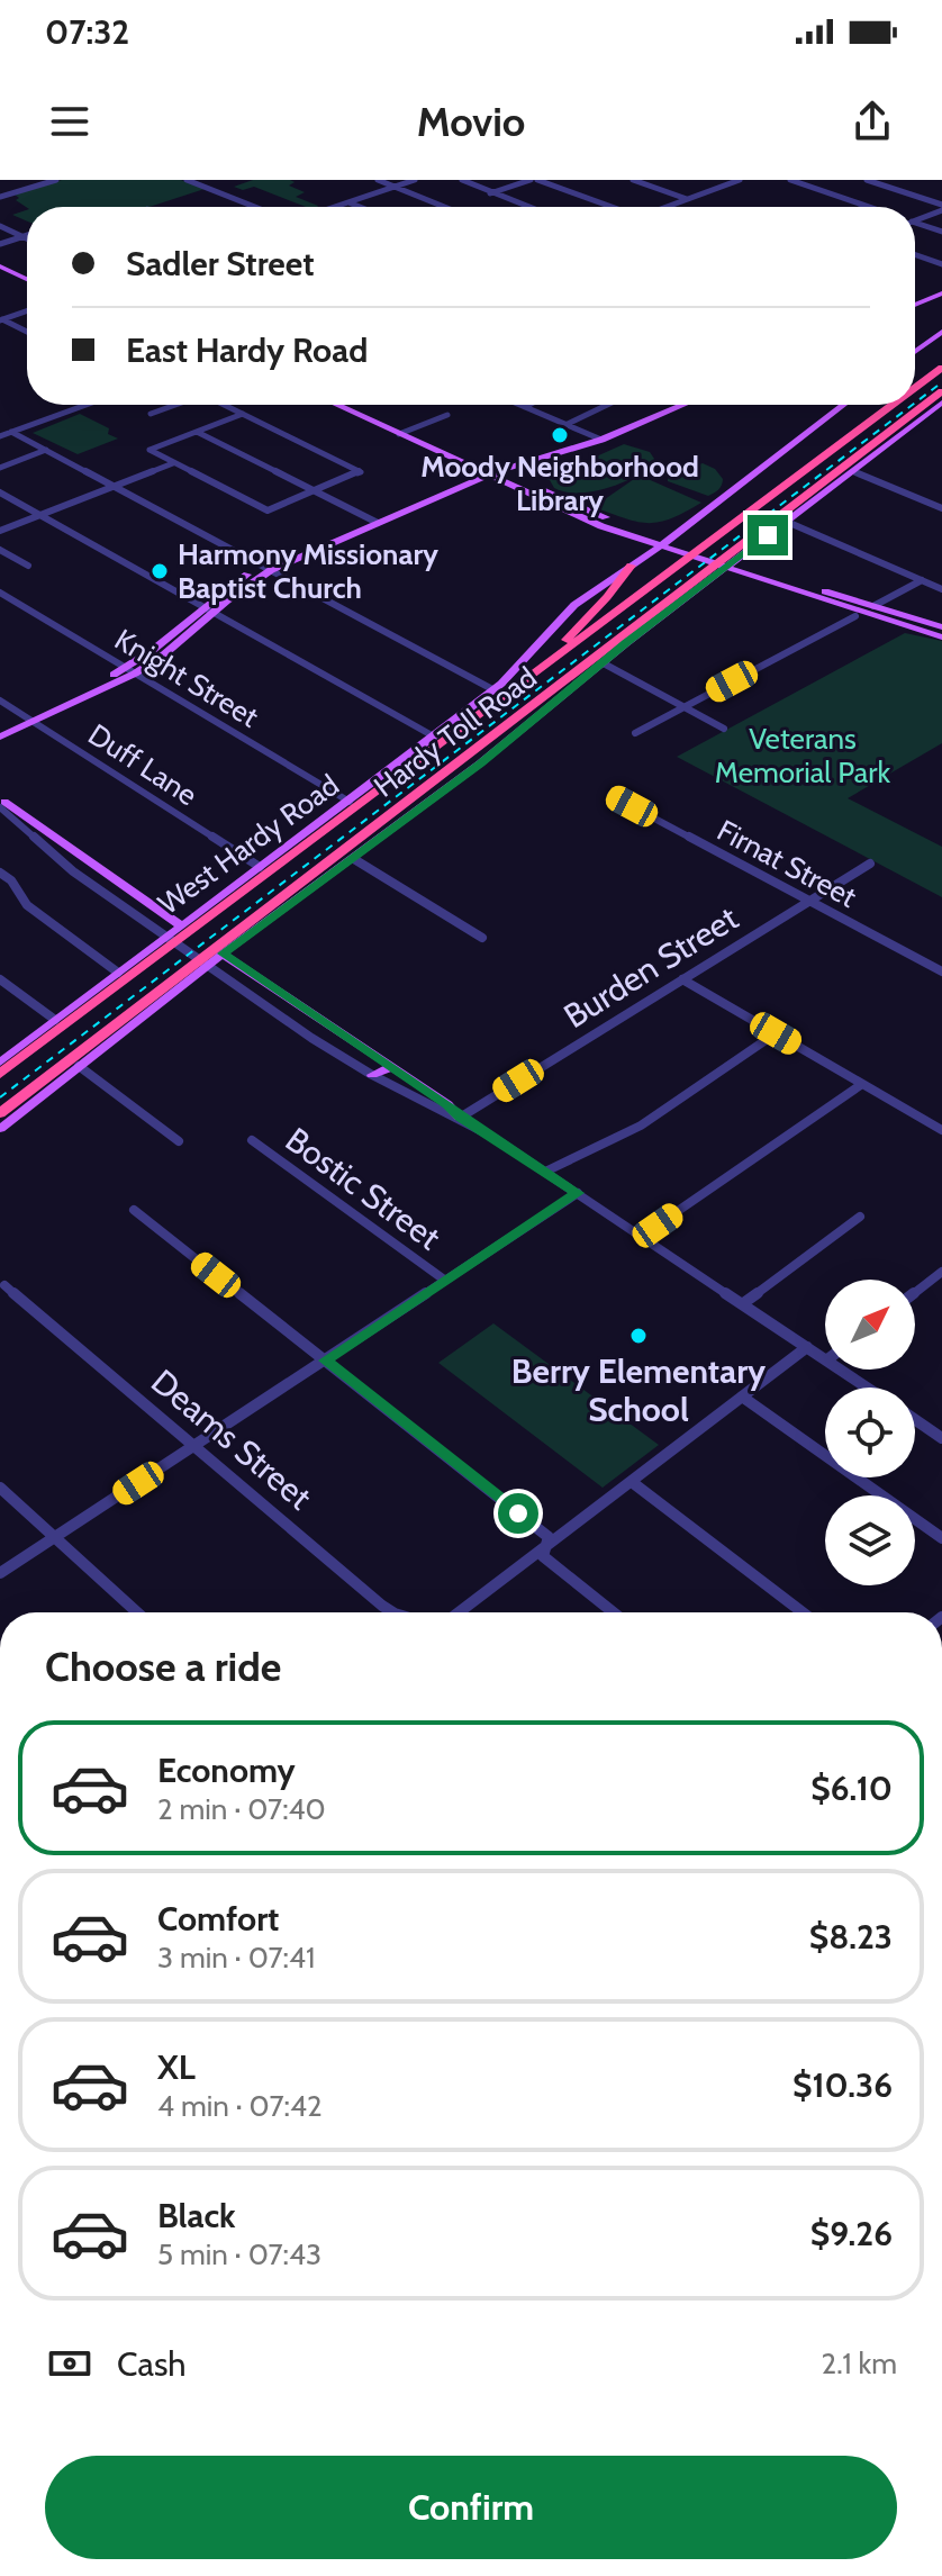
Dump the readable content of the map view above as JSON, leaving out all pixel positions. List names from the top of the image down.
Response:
{
  "streets": {
    "highway": ["Hardy Toll Road"],
    "main road": ["West Hardy Road"],
    "street": [
      "Knight Street",
      "Duff Lane",
      "Firnat Street",
      "Burden Street",
      "Bostic Street",
      "Deams Street"
    ]
  },
  "crossings": [
    ["Knight Street", "West Hardy Road"],
    ["Duff Lane", "West Hardy Road"],
    ["Firnat Street", "Burden Street"]
  ],
  "parks": ["Veterans Memorial Park"],
  "places": ["Moody Neighborhood Library", "Harmony Missionary Baptist Church", "Berry Elementary School"],
  "north": "top right",
  "page": {
    "status": "07:32",
    "header": "Movio",
    "banner": ["Sadler Street", "East Hardy Road"],
    "heading": "Choose a ride",
    "list": [
      {
        "name": "Economy",
        "note": "2 min · 07:40",
        "value": "$6.10"
      },
      {
        "name": "Comfort",
        "note": "3 min · 07:41",
        "value": "$8.23"
      },
      {
        "name": "XL",
        "note": "4 min · 07:42",
        "value": "$10.36"
      },
      {
        "name": "Black",
        "note": "5 min · 07:43",
        "value": "$9.26"
      }
    ],
    "pay": ["Cash", "2.1 km"],
    "buttons": "Confirm"
  }
}
